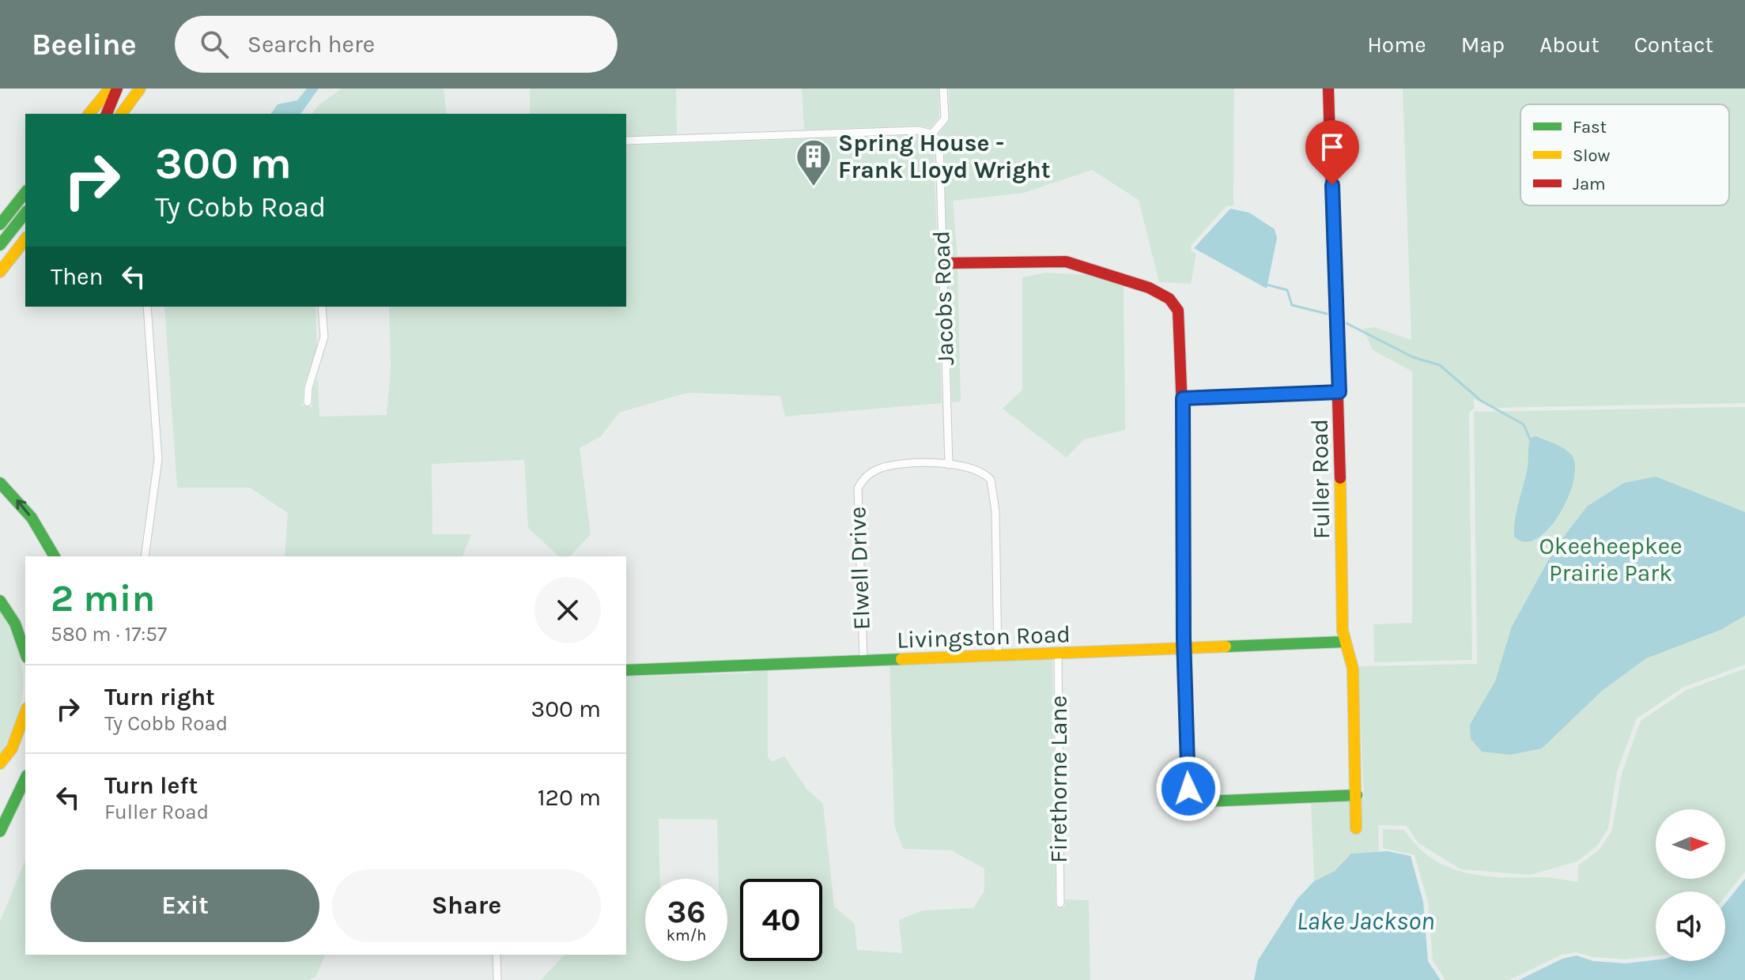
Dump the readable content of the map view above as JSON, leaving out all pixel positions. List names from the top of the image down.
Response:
{
  "streets": {
    "main road": ["Fuller Road", "Livingston Road"],
    "street": ["Jacobs Road", "Elwell Drive", "Firethorne Lane"]
  },
  "crossings": [
    ["Jacobs Road", "Elwell Drive"],
    ["Fuller Road", "Livingston Road"],
    ["Elwell Drive", "Livingston Road"],
    ["Livingston Road", "Firethorne Lane"]
  ],
  "water": ["Lake Jackson"],
  "parks": ["Okeeheepkee Prairie Park"],
  "places": {
    "building": ["Spring House - Frank Lloyd Wright"]
  },
  "legend": ["Fast", "Slow", "Jam"],
  "north": "right",
  "page": {
    "header": "Beeline",
    "search": "Search here",
    "nav": [
      "Home",
      "Map",
      "About",
      "Contact"
    ],
    "turn": ["300 m", "Ty Cobb Road"],
    "then": "Then",
    "heading": ["2 min", "580 m · 17:57"],
    "list": [
      {
        "name": "Turn right",
        "note": "Ty Cobb Road",
        "value": "300 m"
      },
      {
        "name": "Turn left",
        "note": "Fuller Road",
        "value": "120 m"
      }
    ],
    "buttons": ["Exit", "Share"],
    "speed": "36 km/h",
    "limit": "40"
  }
}
